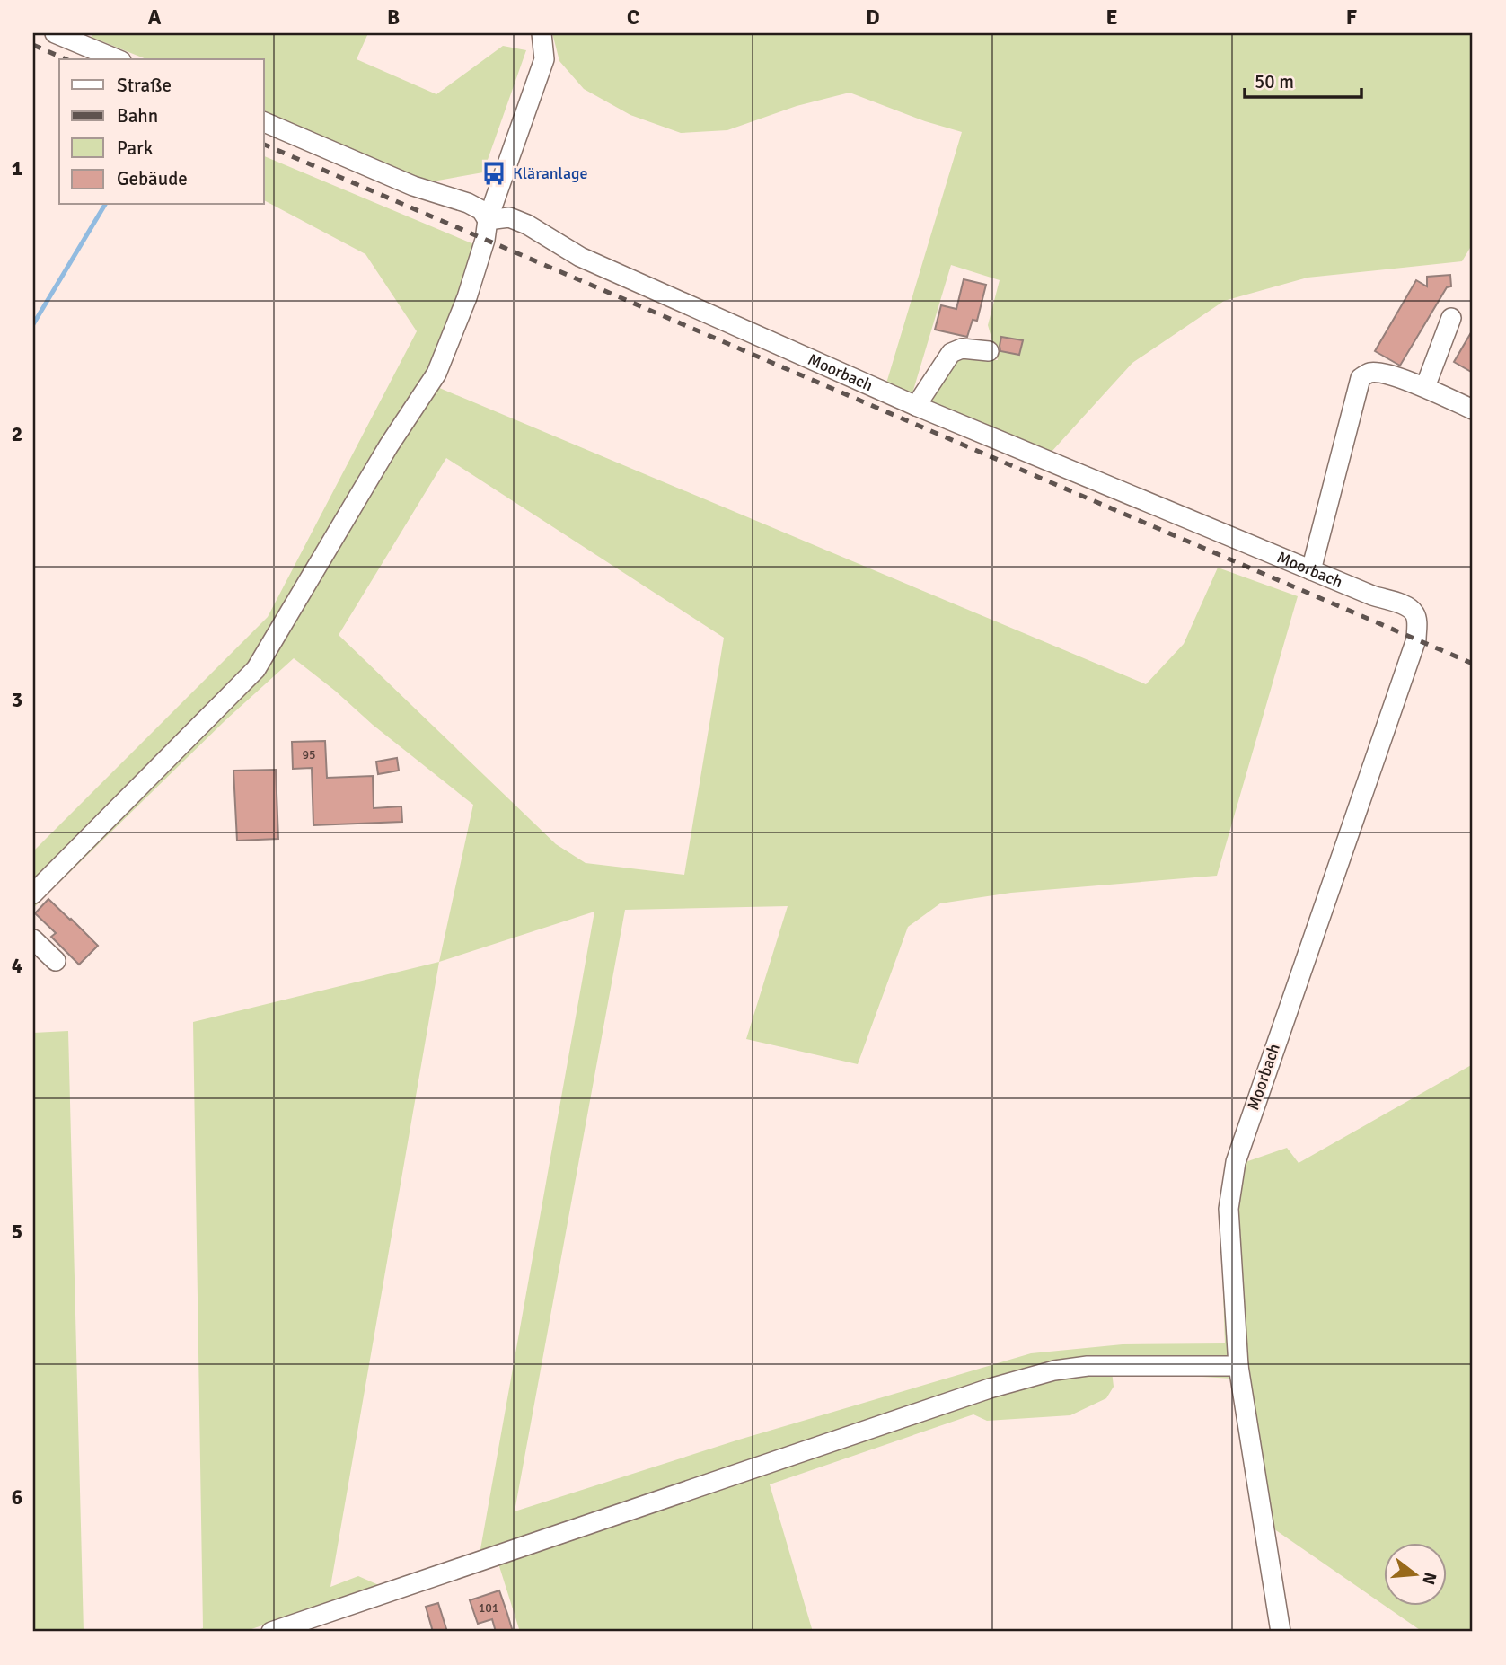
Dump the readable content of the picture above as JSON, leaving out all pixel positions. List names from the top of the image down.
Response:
{
  "streets": {
    "street": ["Moorbach"]
  },
  "places": {
    "bus stop": ["Kläranlage"]
  },
  "house_numbers": ["95", "101"],
  "legend": [
    "Straße",
    "Bahn",
    "Park",
    "Gebäude"
  ],
  "scale_bar": "50 m",
  "north": "right",
  "grid": {
    "columns": [
      "A",
      "B",
      "C",
      "D",
      "E",
      "F"
    ],
    "rows": [
      "1",
      "2",
      "3",
      "4",
      "5",
      "6"
    ]
  }
}
